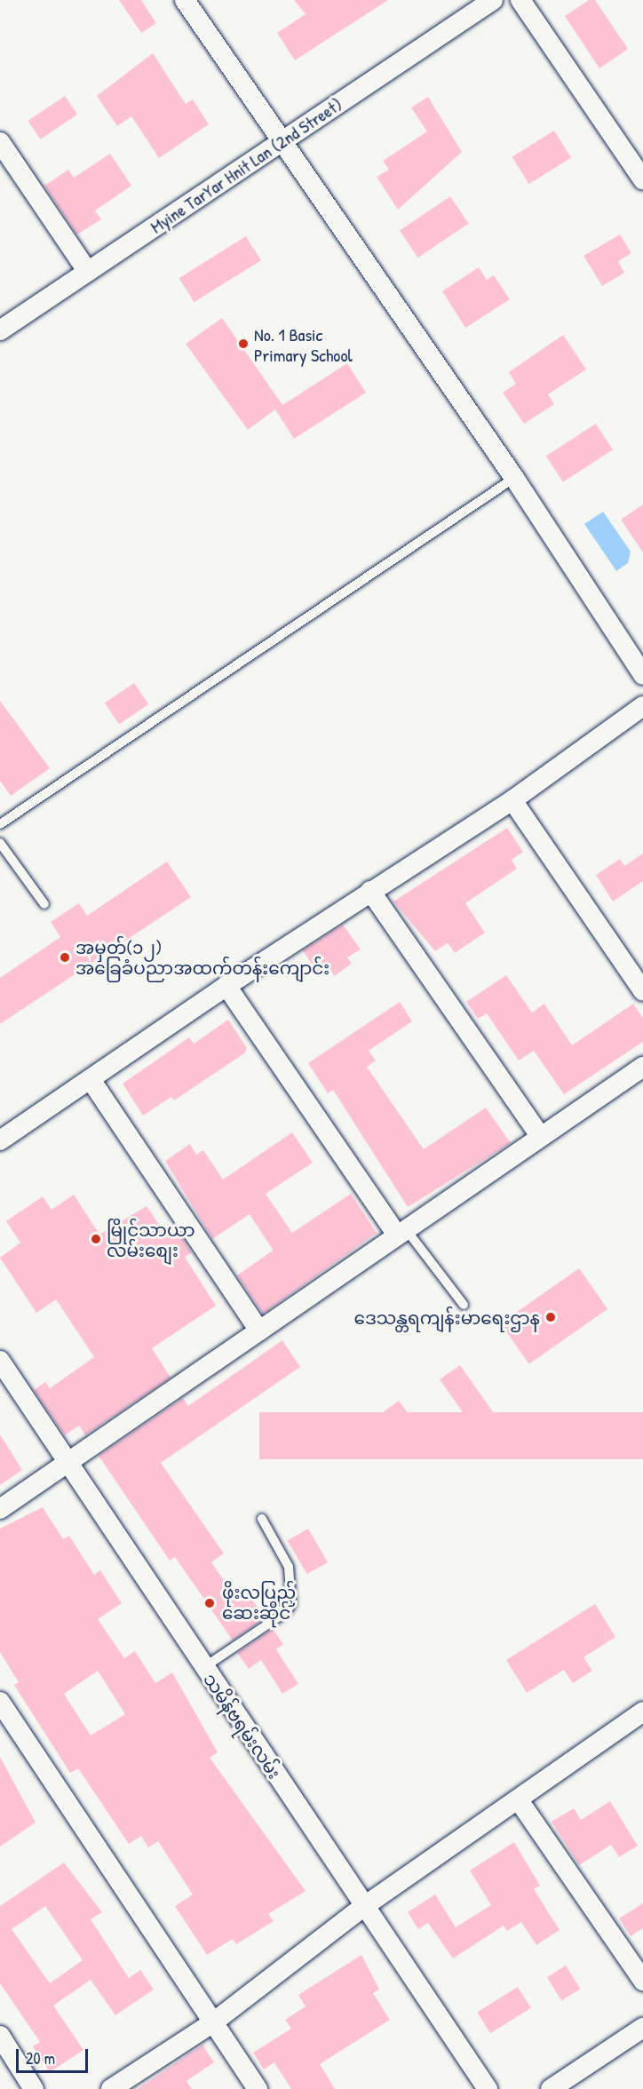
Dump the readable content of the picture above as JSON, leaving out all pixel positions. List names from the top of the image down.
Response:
{
  "streets": {
    "street": ["Myine TarYar Hnit Lan (2nd Street)", "သမိန်ဗရမ်းလမ်း"]
  },
  "places": [
    "No. 1 Basic Primary School",
    "အမှတ်(၁၂) အခြေခံပညာအထက်တန်းကျောင်း",
    "မြိုင်သာယာ လမ်းစျေး",
    "ဒေသန္တရကျန်းမာရေးဌာန",
    "ဖိုးလပြည့် ဆေးဆိုင်"
  ],
  "scale_bar": "20 m"
}
